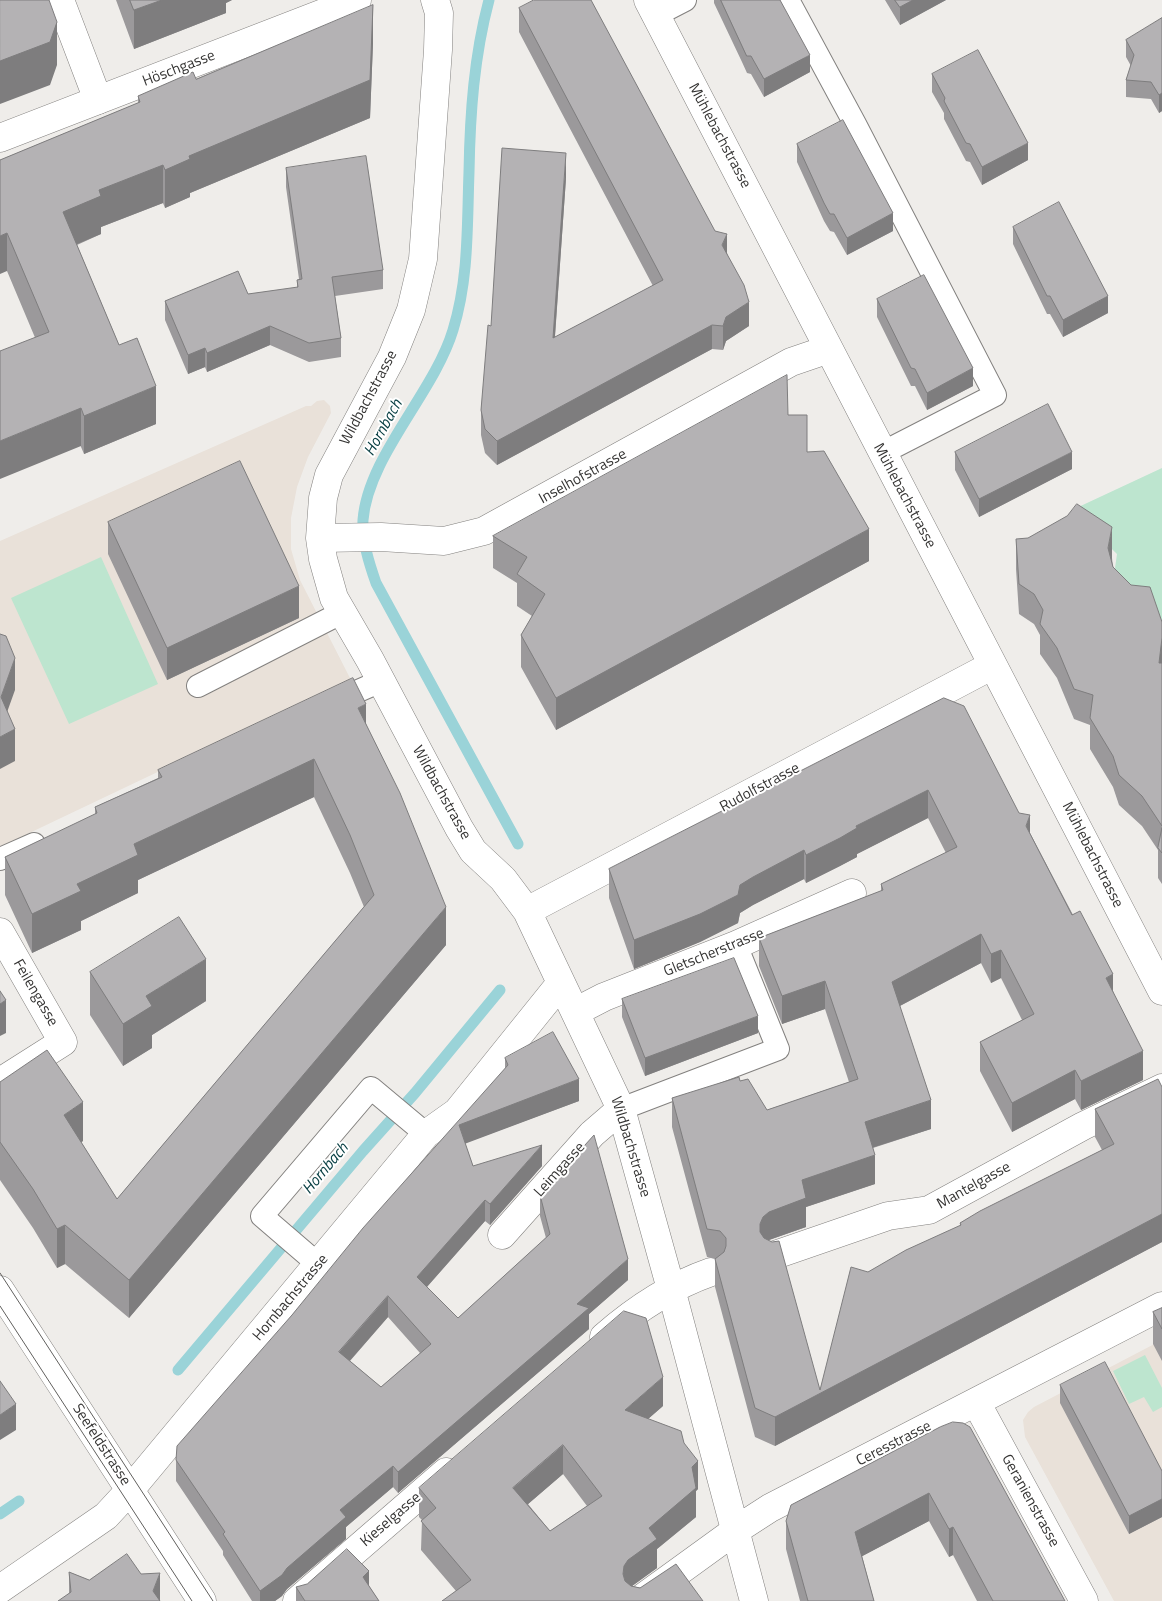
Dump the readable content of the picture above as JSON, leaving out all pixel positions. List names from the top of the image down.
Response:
{
  "streets": {
    "street": [
      "Höschgasse",
      "Mühlebachstrasse",
      "Wildbachstrasse",
      "Inselhofstrasse",
      "Rudolfstrasse",
      "Gletscherstrasse",
      "Feilengasse",
      "Leimgasse",
      "Mantelgasse",
      "Hornbachstrasse",
      "Ceresstrasse",
      "Seefeldstrasse",
      "Geranienstrasse",
      "Kieselgasse"
    ]
  },
  "crossings": [
    ["Mühlebachstrasse", "Inselhofstrasse"],
    ["Mühlebachstrasse", "Rudolfstrasse"],
    ["Wildbachstrasse", "Inselhofstrasse"],
    ["Wildbachstrasse", "Rudolfstrasse"],
    ["Wildbachstrasse", "Gletscherstrasse"],
    ["Wildbachstrasse", "Leimgasse"],
    ["Wildbachstrasse", "Hornbachstrasse"],
    ["Wildbachstrasse", "Ceresstrasse"],
    ["Hornbachstrasse", "Seefeldstrasse"],
    ["Ceresstrasse", "Geranienstrasse"]
  ],
  "water": ["Hornbach"]
}
